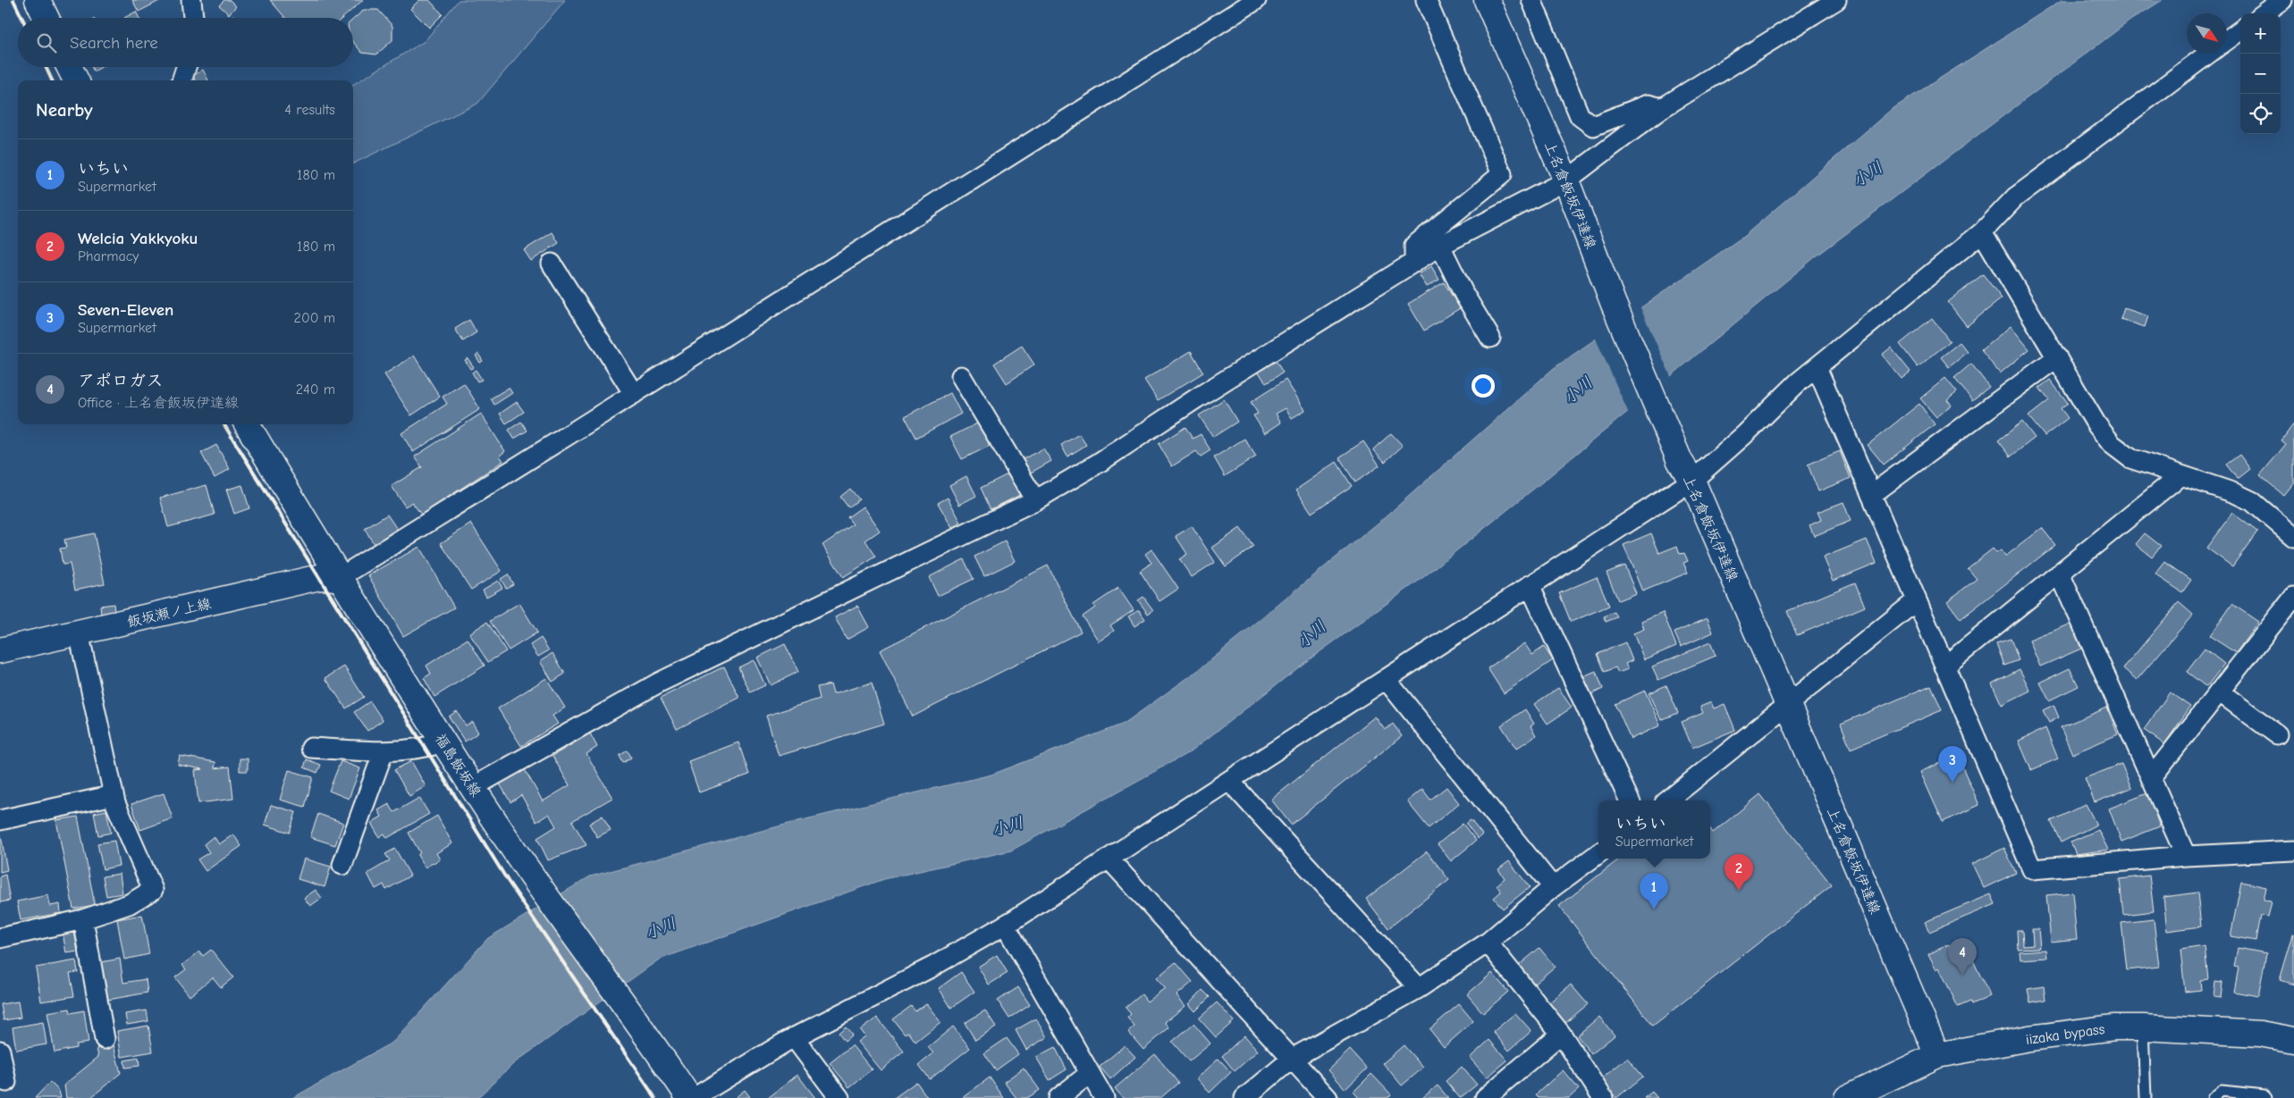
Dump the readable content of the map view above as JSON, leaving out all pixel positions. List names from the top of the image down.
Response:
{
  "streets": {
    "main road": [
      "上名倉飯坂伊達線",
      "飯坂瀬ノ上線",
      "福島飯坂線",
      "iizaka bypass"
    ]
  },
  "crossings": [
    ["上名倉飯坂伊達線", "iizaka bypass"],
    ["飯坂瀬ノ上線", "福島飯坂線"]
  ],
  "water": ["小川"],
  "north": "bottom right",
  "page": {
    "map_buttons": ["+", "−"],
    "search": "Search here",
    "heading": ["Nearby", "4 results"],
    "list": [
      {
        "mark": "1",
        "name": "いちい",
        "note": "Supermarket",
        "value": "180 m"
      },
      {
        "mark": "2",
        "name": "Welcia Yakkyoku",
        "note": "Pharmacy",
        "value": "180 m"
      },
      {
        "mark": "3",
        "name": "Seven-Eleven",
        "note": "Supermarket",
        "value": "200 m"
      },
      {
        "mark": "4",
        "name": "アポロガス",
        "note": "Office · 上名倉飯坂伊達線",
        "value": "240 m"
      }
    ],
    "pins": [
      "3",
      "2",
      "1",
      "4"
    ],
    "popup": ["いちい", "Supermarket"]
  }
}
